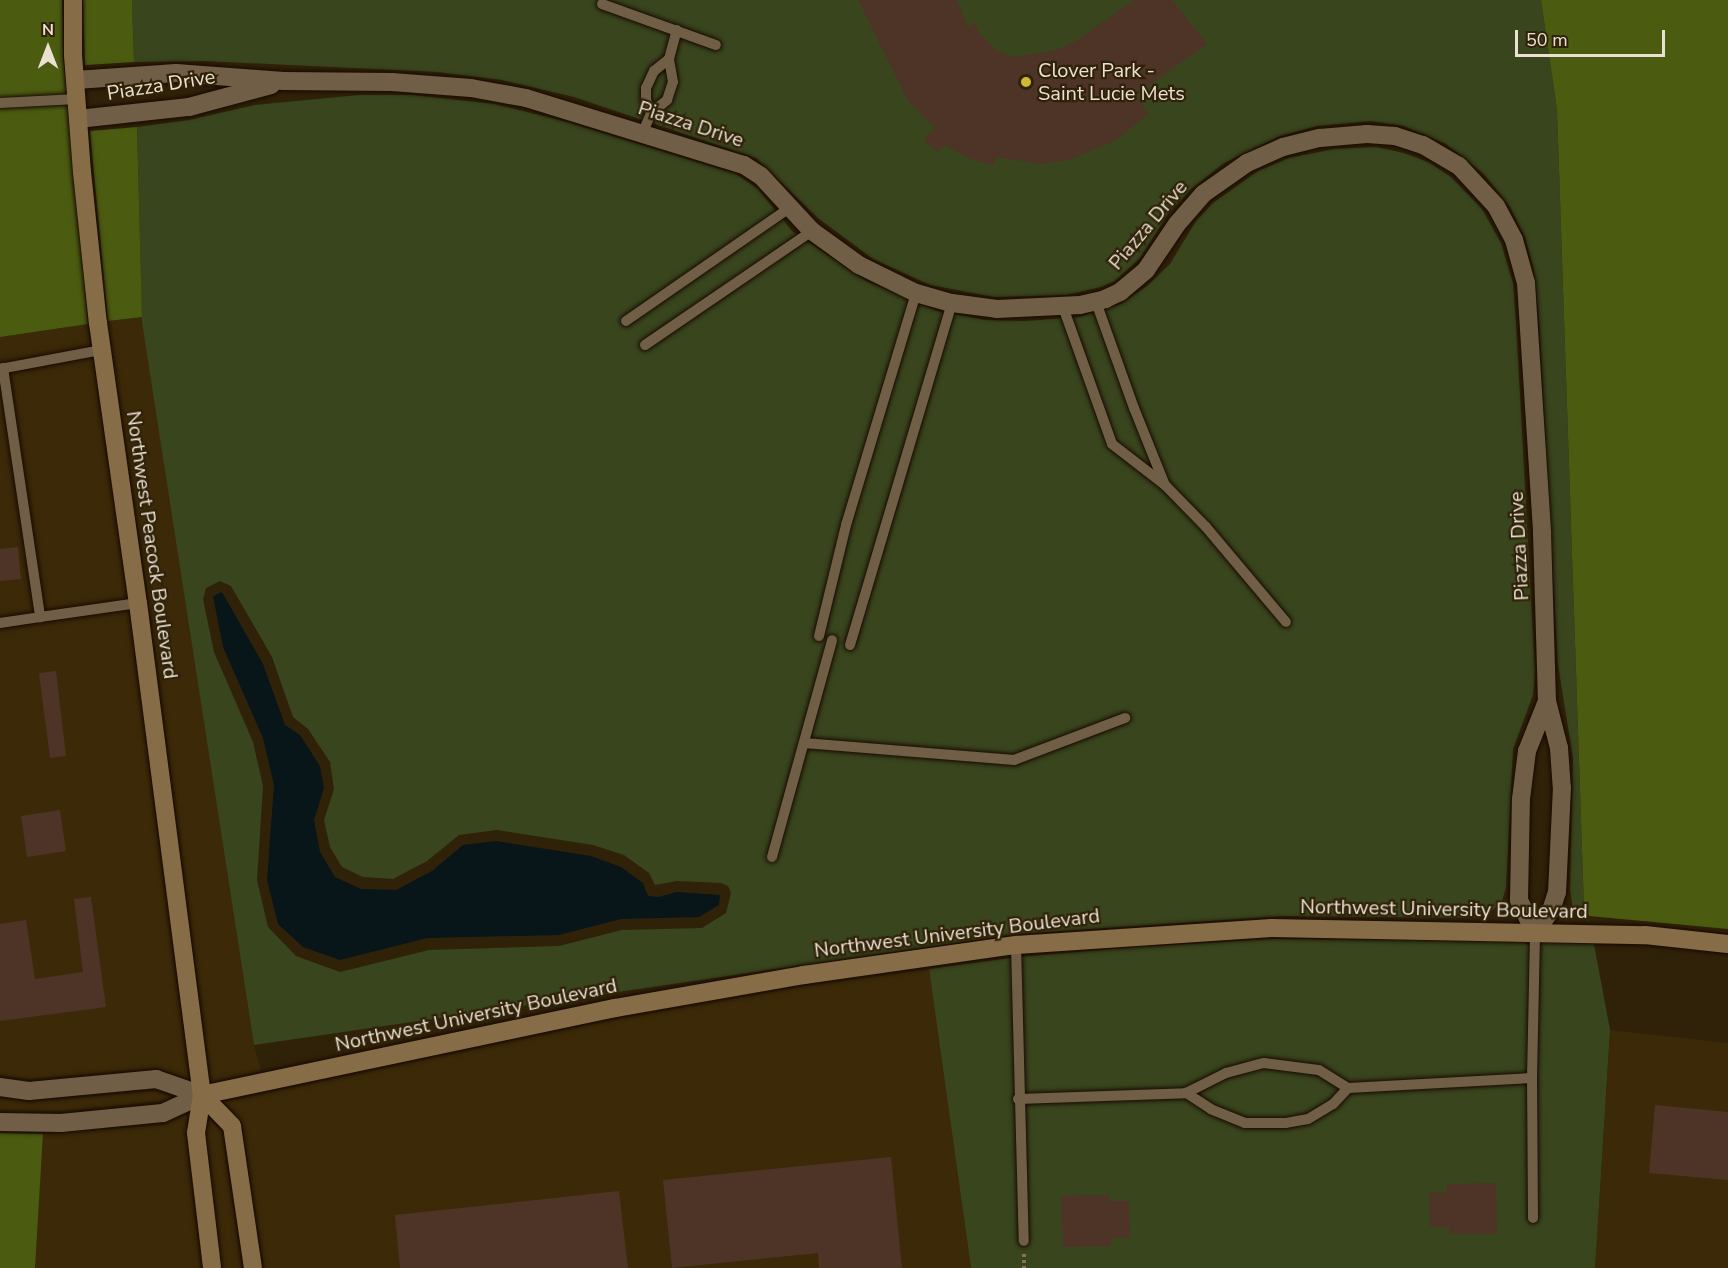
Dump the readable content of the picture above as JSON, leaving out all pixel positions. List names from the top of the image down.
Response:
{
  "streets": {
    "street": ["Piazza Drive", "Northwest Peacock Boulevard", "Northwest University Boulevard"]
  },
  "crossings": [
    ["Piazza Drive", "Northwest Peacock Boulevard"],
    ["Piazza Drive", "Northwest University Boulevard"],
    ["Northwest Peacock Boulevard", "Northwest University Boulevard"]
  ],
  "places": ["Clover Park - Saint Lucie Mets"],
  "scale_bar": "50 m",
  "north": "top"
}
